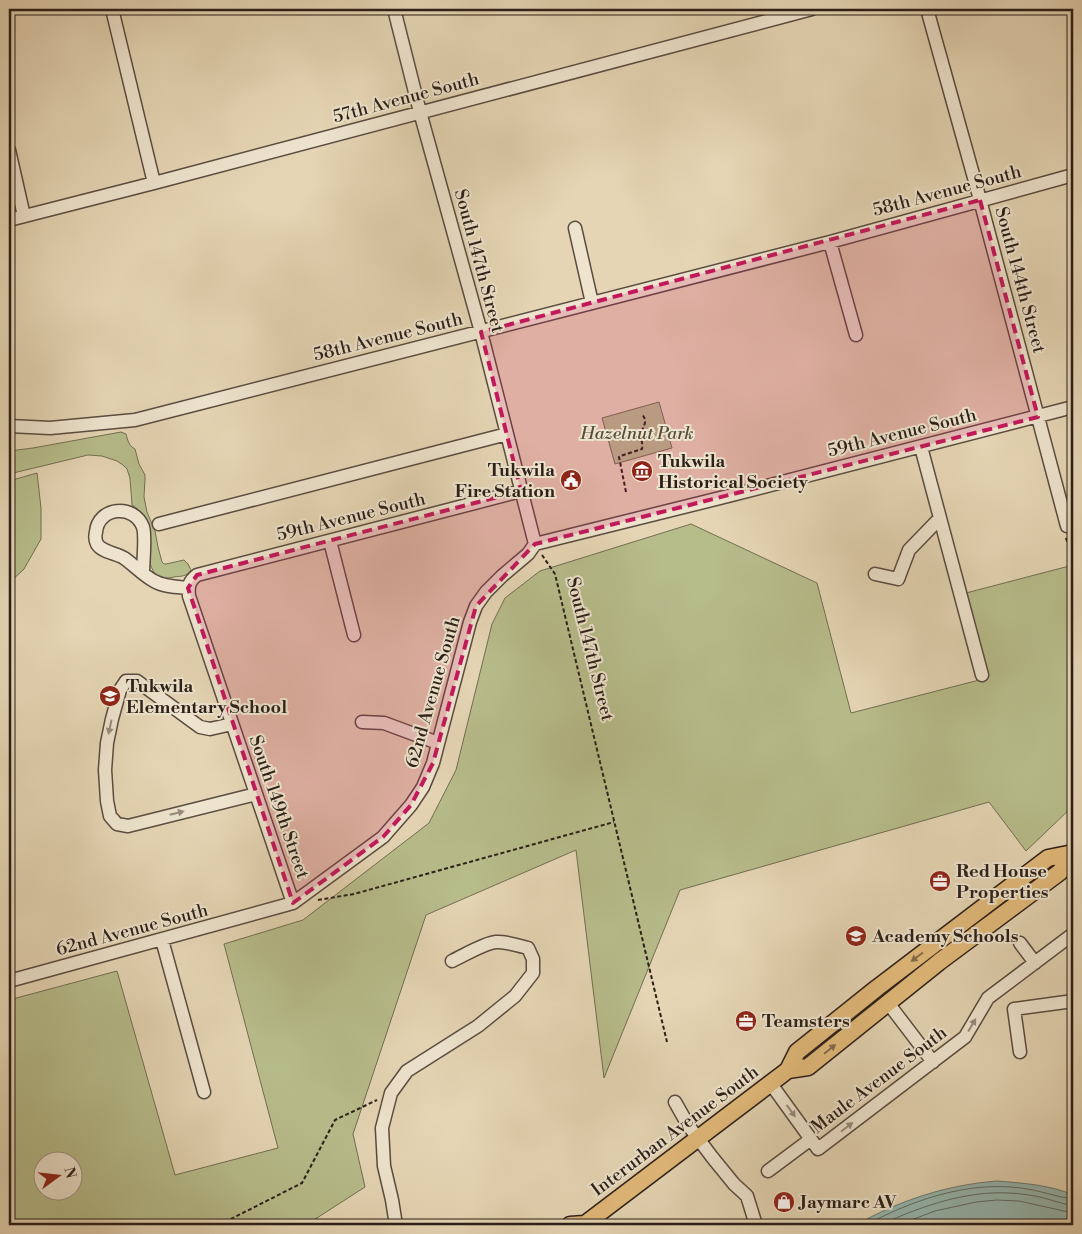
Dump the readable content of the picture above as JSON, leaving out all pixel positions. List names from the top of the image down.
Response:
{
  "streets": {
    "main road": ["Interurban Avenue South"],
    "street": [
      "57th Avenue South",
      "58th Avenue South",
      "South 147th Street",
      "South 144th Street",
      "59th Avenue South",
      "62nd Avenue South",
      "South 149th Street",
      "Maule Avenue South"
    ]
  },
  "crossings": [
    ["57th Avenue South", "South 147th Street"],
    ["58th Avenue South", "South 147th Street"],
    ["58th Avenue South", "South 144th Street"],
    ["South 147th Street", "59th Avenue South"],
    ["South 147th Street", "62nd Avenue South"],
    ["South 144th Street", "59th Avenue South"],
    ["59th Avenue South", "62nd Avenue South"],
    ["59th Avenue South", "South 149th Street"],
    ["62nd Avenue South", "South 149th Street"]
  ],
  "one_way": ["Maule Avenue South"],
  "parks": ["Hazelnut Park"],
  "places": {
    "museum": ["Tukwila Historical Society"],
    "public building": ["Tukwila Fire Station"],
    "school or university": ["Tukwila Elementary School", "Academy Schools"],
    "office": ["Red House Properties", "Teamsters"],
    "shop": ["Jaymarc AV"]
  },
  "north": "right"
}
